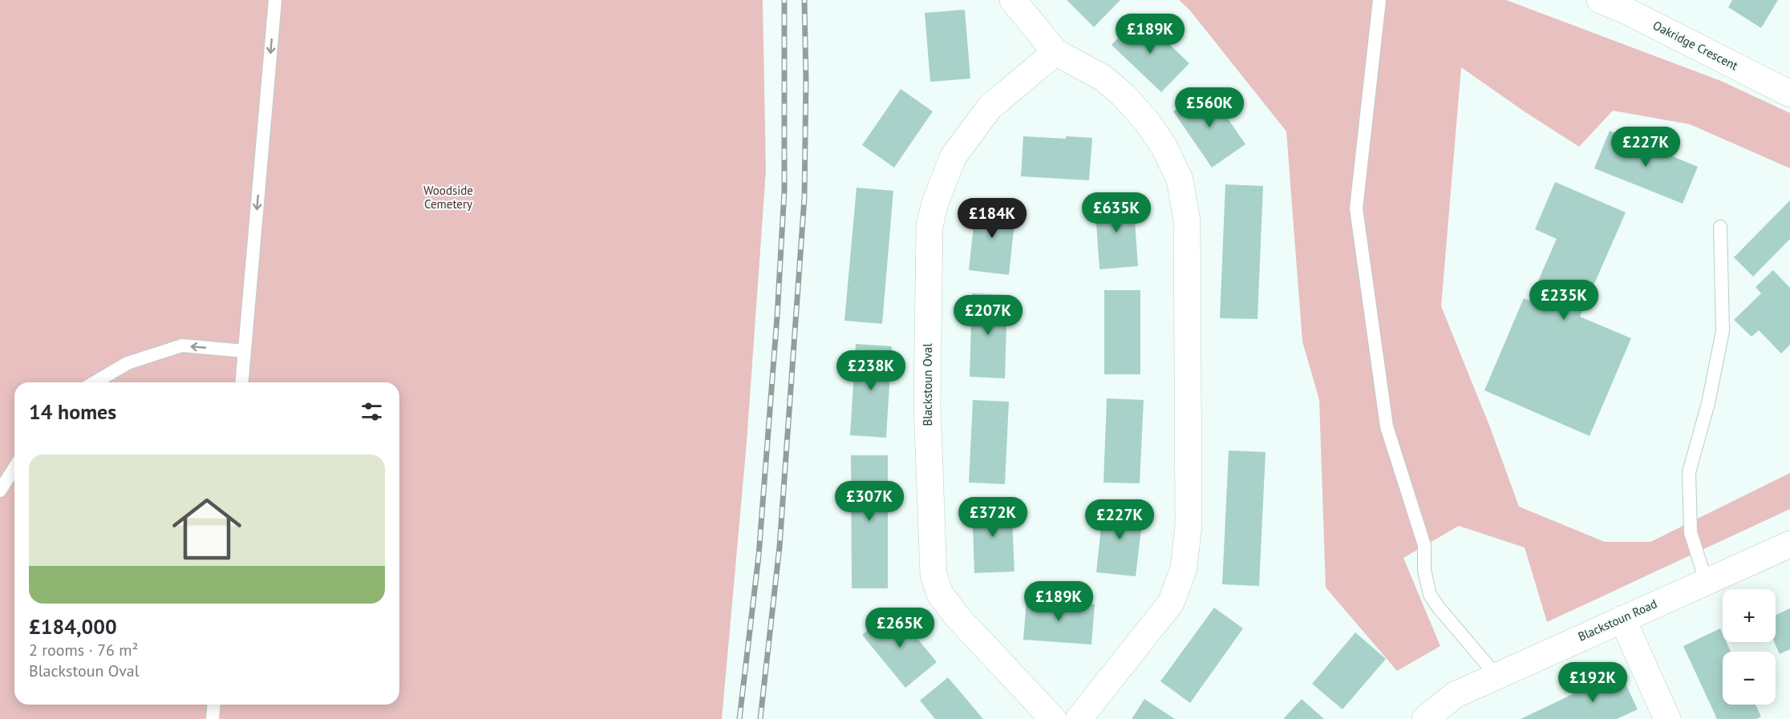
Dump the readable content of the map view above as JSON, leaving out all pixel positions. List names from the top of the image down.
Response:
{
  "streets": {
    "street": ["Oakridge Crescent", "Blackstoun Oval", "Blackstoun Road"]
  },
  "parks": ["Woodside Cemetery"],
  "page": {
    "price": [
      "£189K",
      "£560K",
      "£227K",
      "£635K",
      "£184K",
      "£235K",
      "£207K",
      "£238K",
      "£307K",
      "£372K",
      "£227K",
      "£189K",
      "£265K",
      "£192K"
    ],
    "heading": "14 homes",
    "list": [
      {
        "name": "£184,000",
        "note": "2 rooms · 76 m² · Blackstoun Oval"
      }
    ],
    "map_buttons": ["+", "−"]
  }
}
